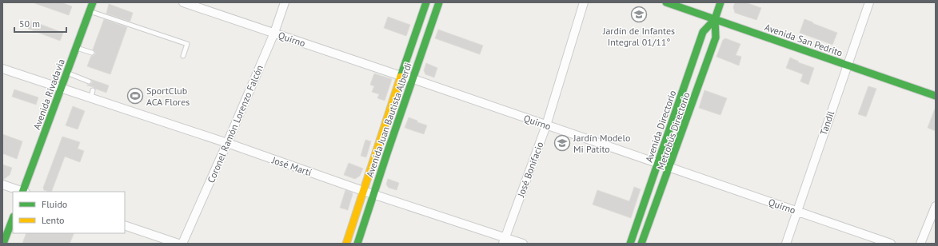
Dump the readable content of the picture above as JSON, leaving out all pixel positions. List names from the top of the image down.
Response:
{
  "streets": {
    "main road": [
      "Avenida San Pedrito",
      "Avenida Rivadavia",
      "Avenida Juan Bautista Alberdi",
      "Avenida Directorio"
    ],
    "street": [
      "Quirno",
      "Tandil",
      "Coronel Ramón Lorenzo Falcón",
      "José Martí",
      "José Bonifacio"
    ],
    "lane": ["Metrobús Directorio"]
  },
  "crossings": [
    ["Quirno", "Avenida Juan Bautista Alberdi"],
    ["Quirno", "Tandil"],
    ["Quirno", "Coronel Ramón Lorenzo Falcón"],
    ["Quirno", "Avenida Directorio"],
    ["Quirno", "Metrobús Directorio"],
    ["Quirno", "José Bonifacio"],
    ["Avenida San Pedrito", "Tandil"],
    ["Avenida San Pedrito", "Avenida Directorio"],
    ["Avenida Rivadavia", "José Martí"],
    ["Avenida Juan Bautista Alberdi", "José Martí"],
    ["Coronel Ramón Lorenzo Falcón", "José Martí"],
    ["Avenida Directorio", "Metrobús Directorio"],
    ["José Martí", "José Bonifacio"]
  ],
  "places": {
    "school or university": ["Jardín de Infantes Integral 01/11°", "Jardín Modelo Mi Patito"],
    "sports": ["SportClub ACA Flores"]
  },
  "legend": ["Fluido", "Lento"],
  "scale_bar": "50 m"
}
